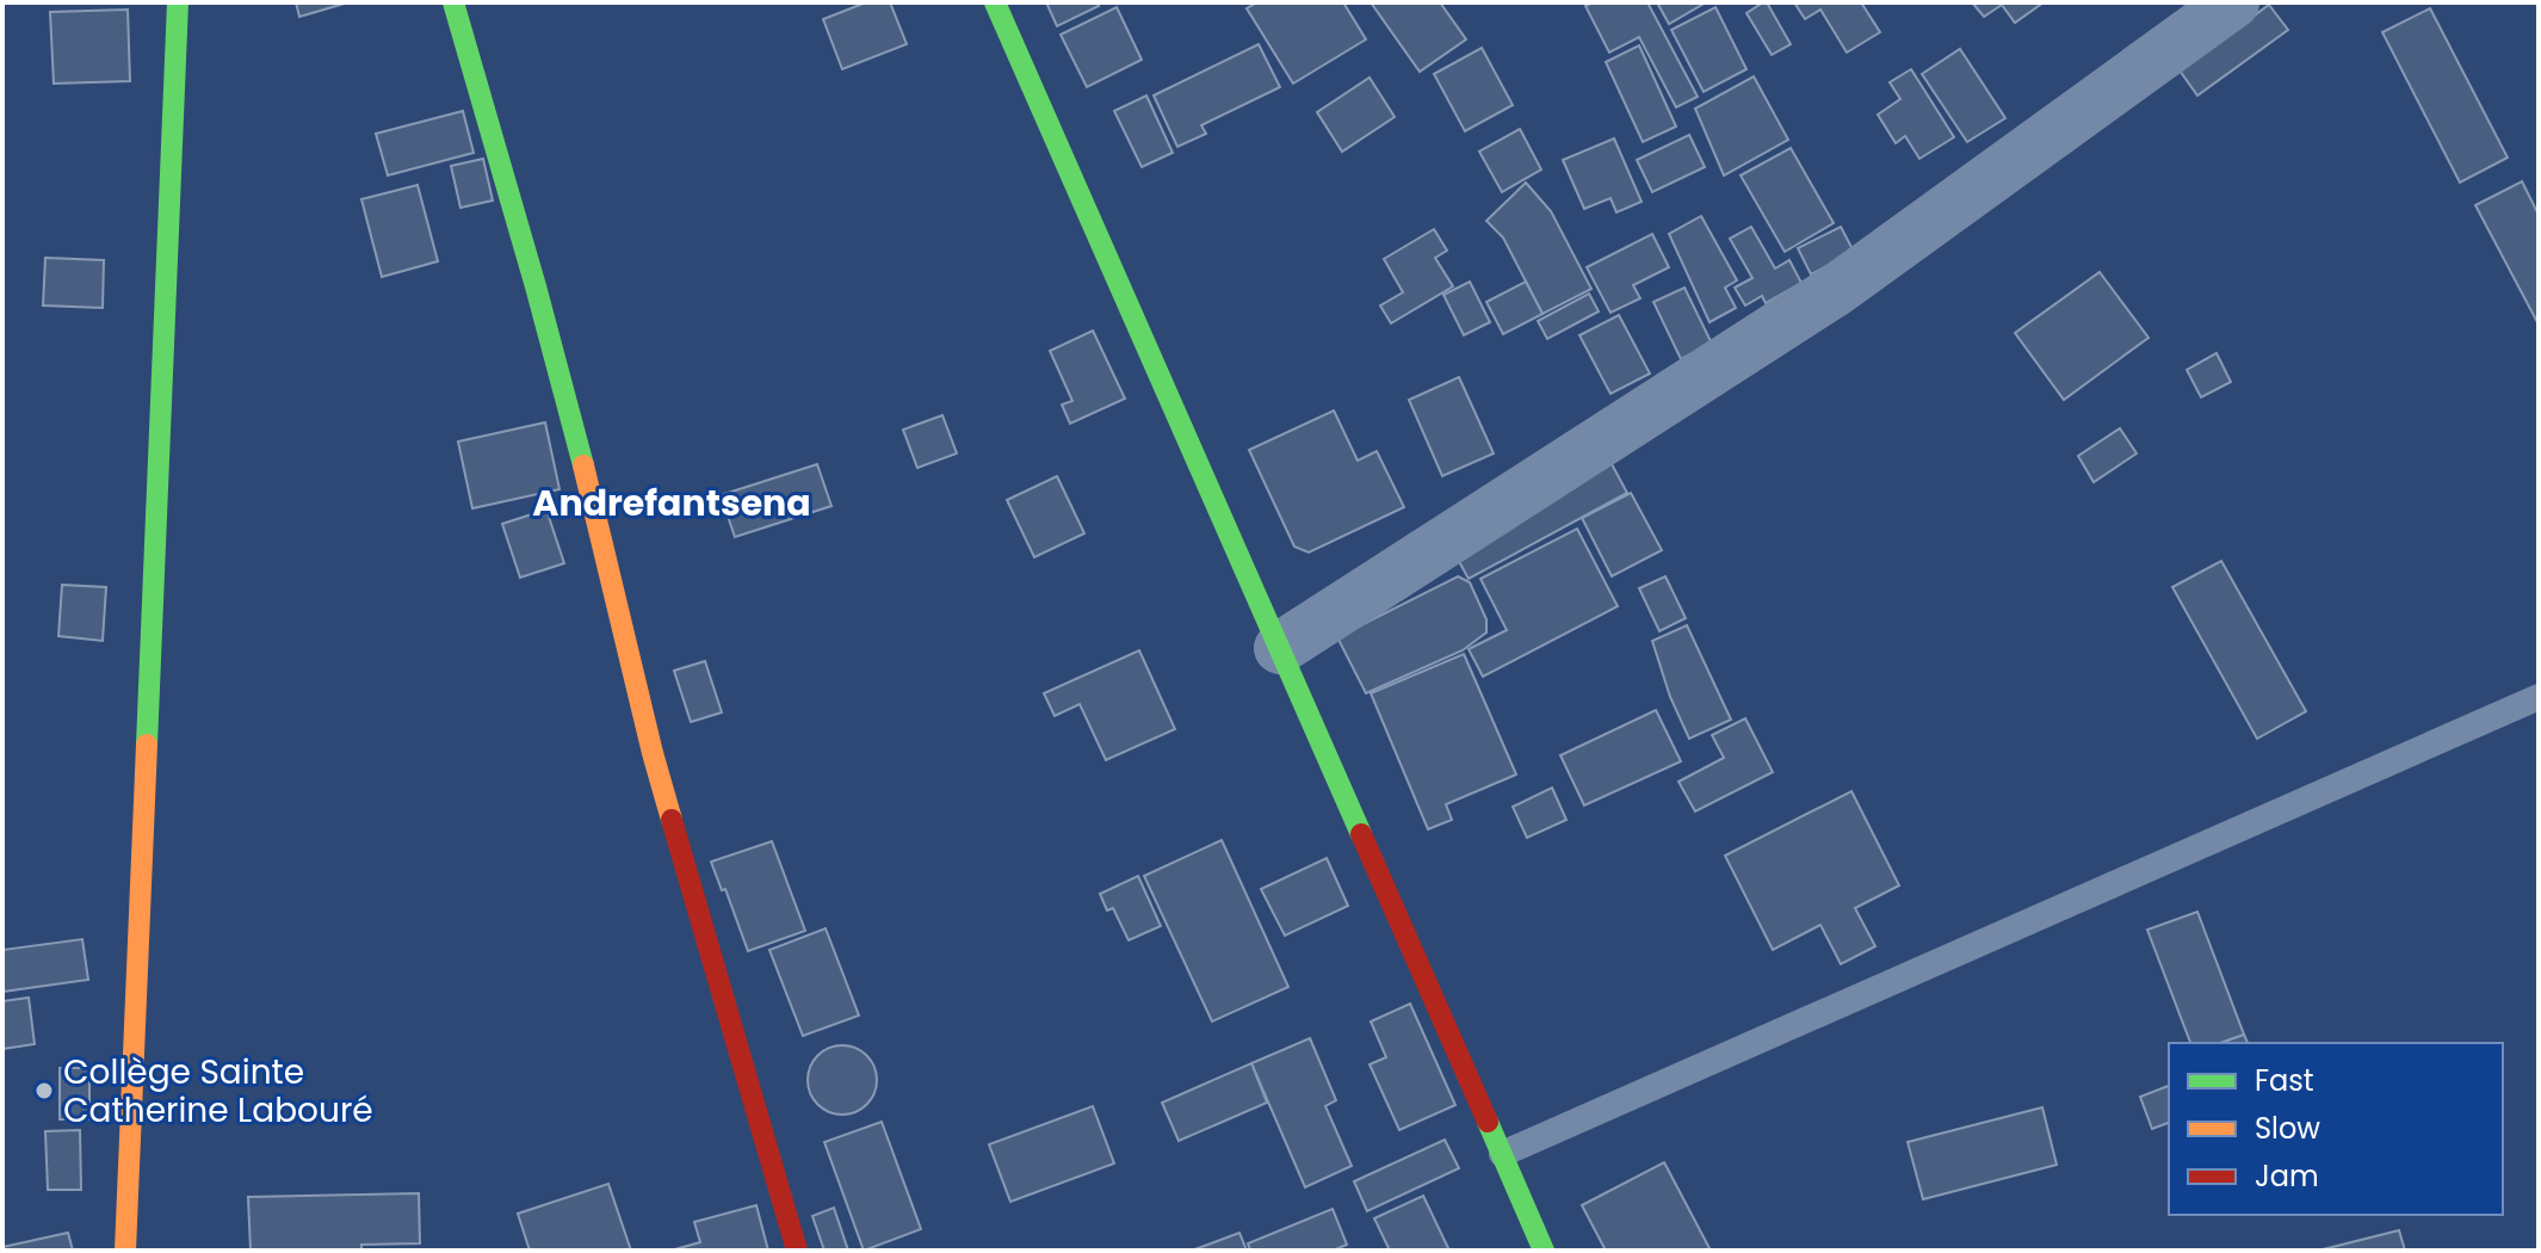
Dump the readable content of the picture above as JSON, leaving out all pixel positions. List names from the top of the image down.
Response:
{
  "districts": ["Andrefantsena"],
  "places": ["Collège Sainte Catherine Labouré"],
  "legend": ["Fast", "Slow", "Jam"]
}
